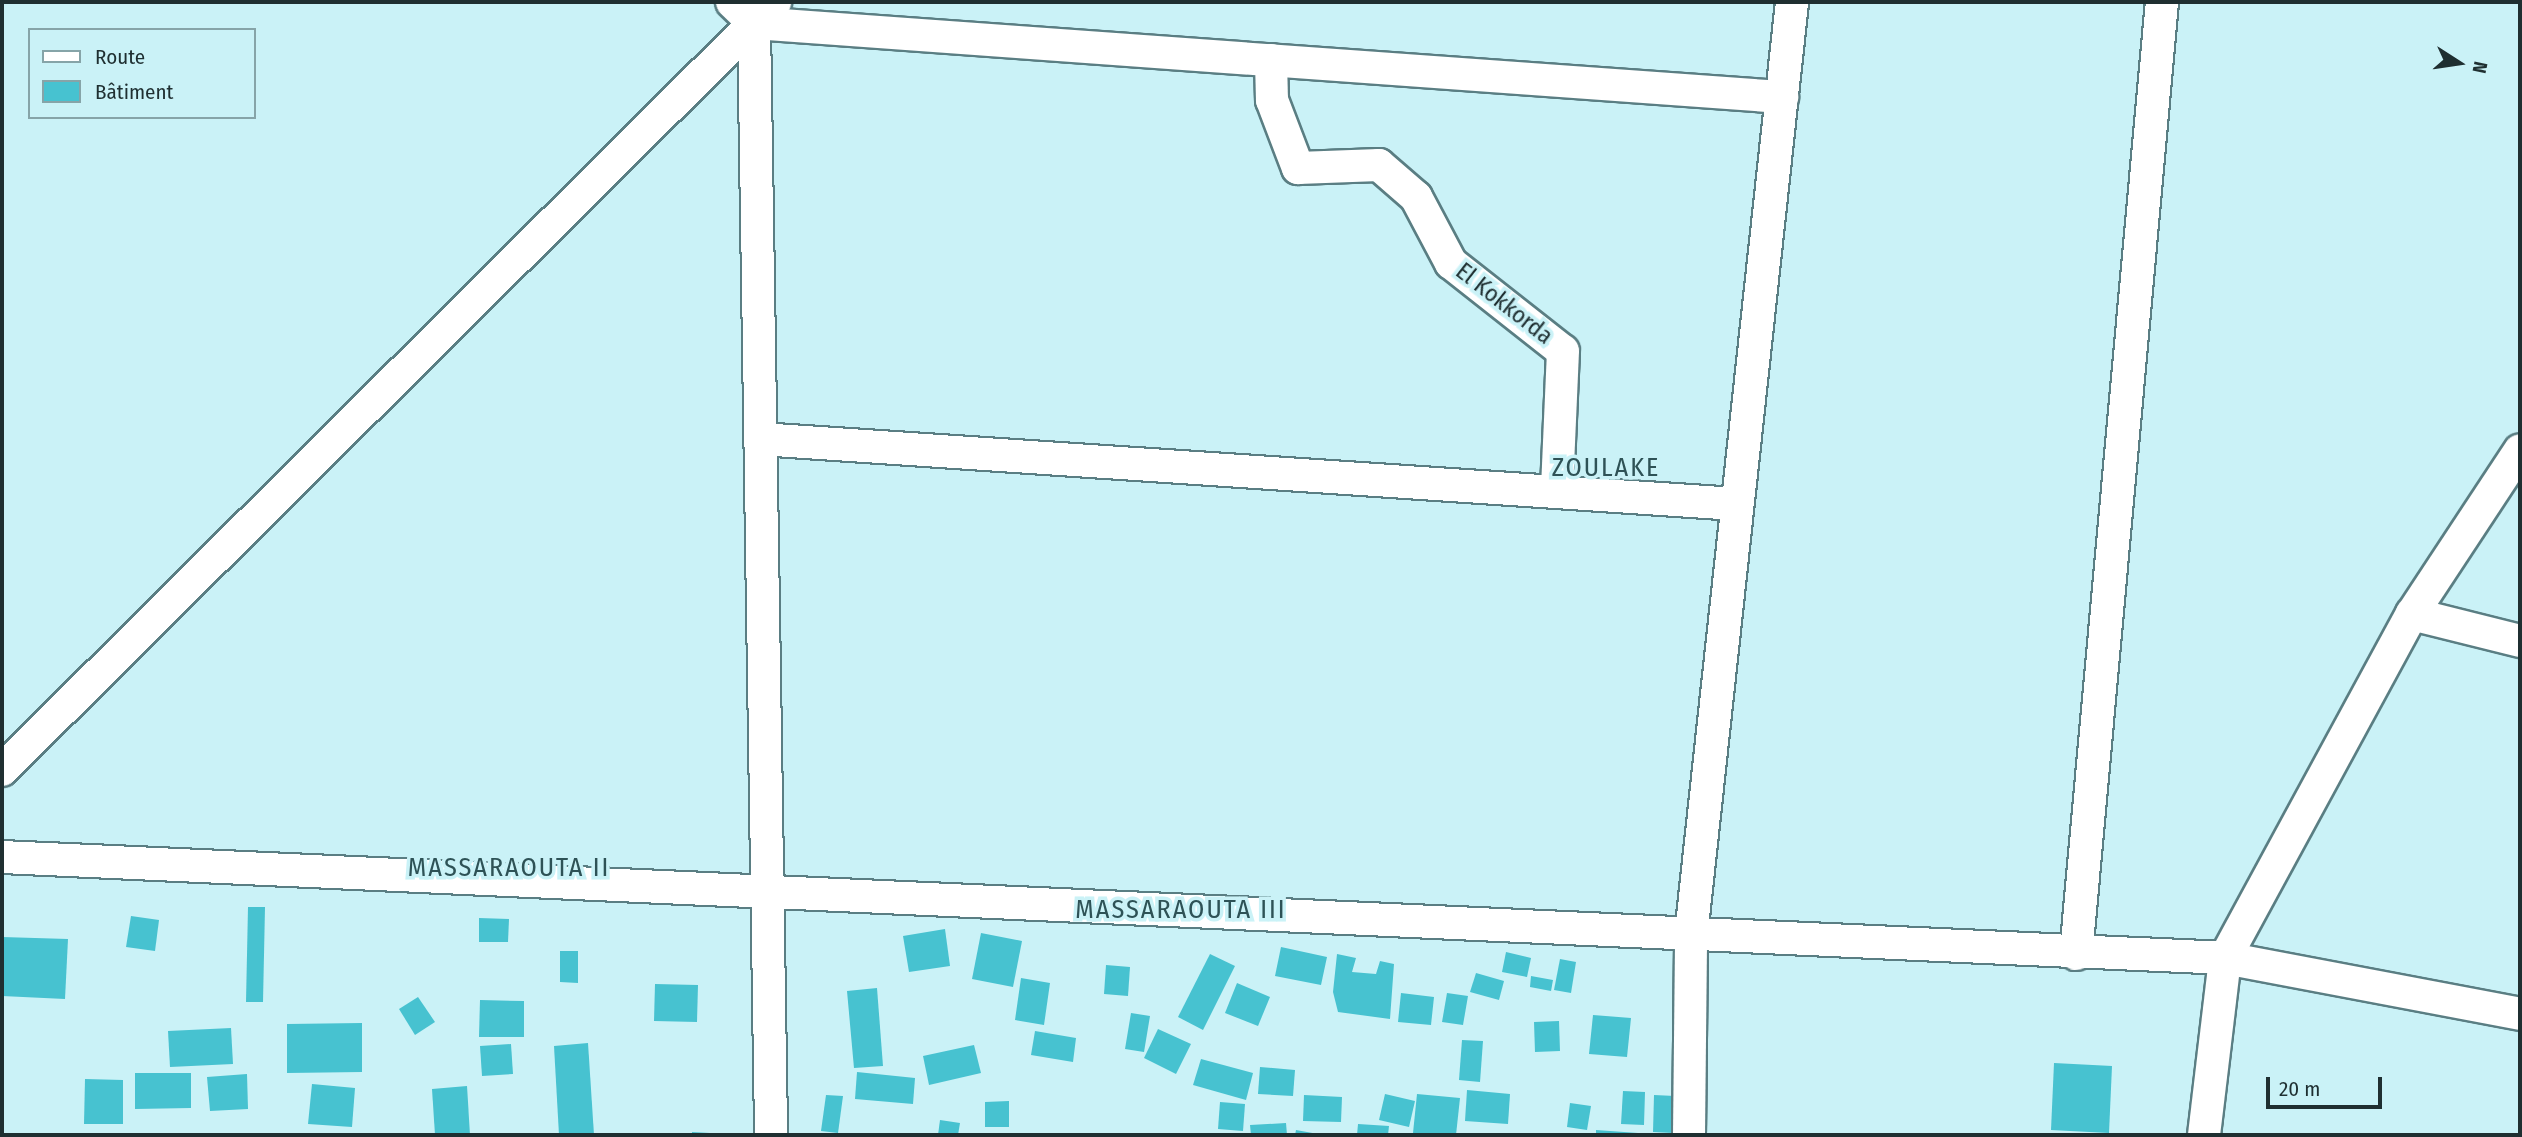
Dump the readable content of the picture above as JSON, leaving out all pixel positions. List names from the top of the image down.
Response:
{
  "streets": {
    "street": ["El Kokkorda"]
  },
  "districts": ["ZOULAKE", "MASSARAOUTA II", "MASSARAOUTA III"],
  "legend": ["Route", "Bâtiment"],
  "scale_bar": "20 m",
  "north": "right"
}
